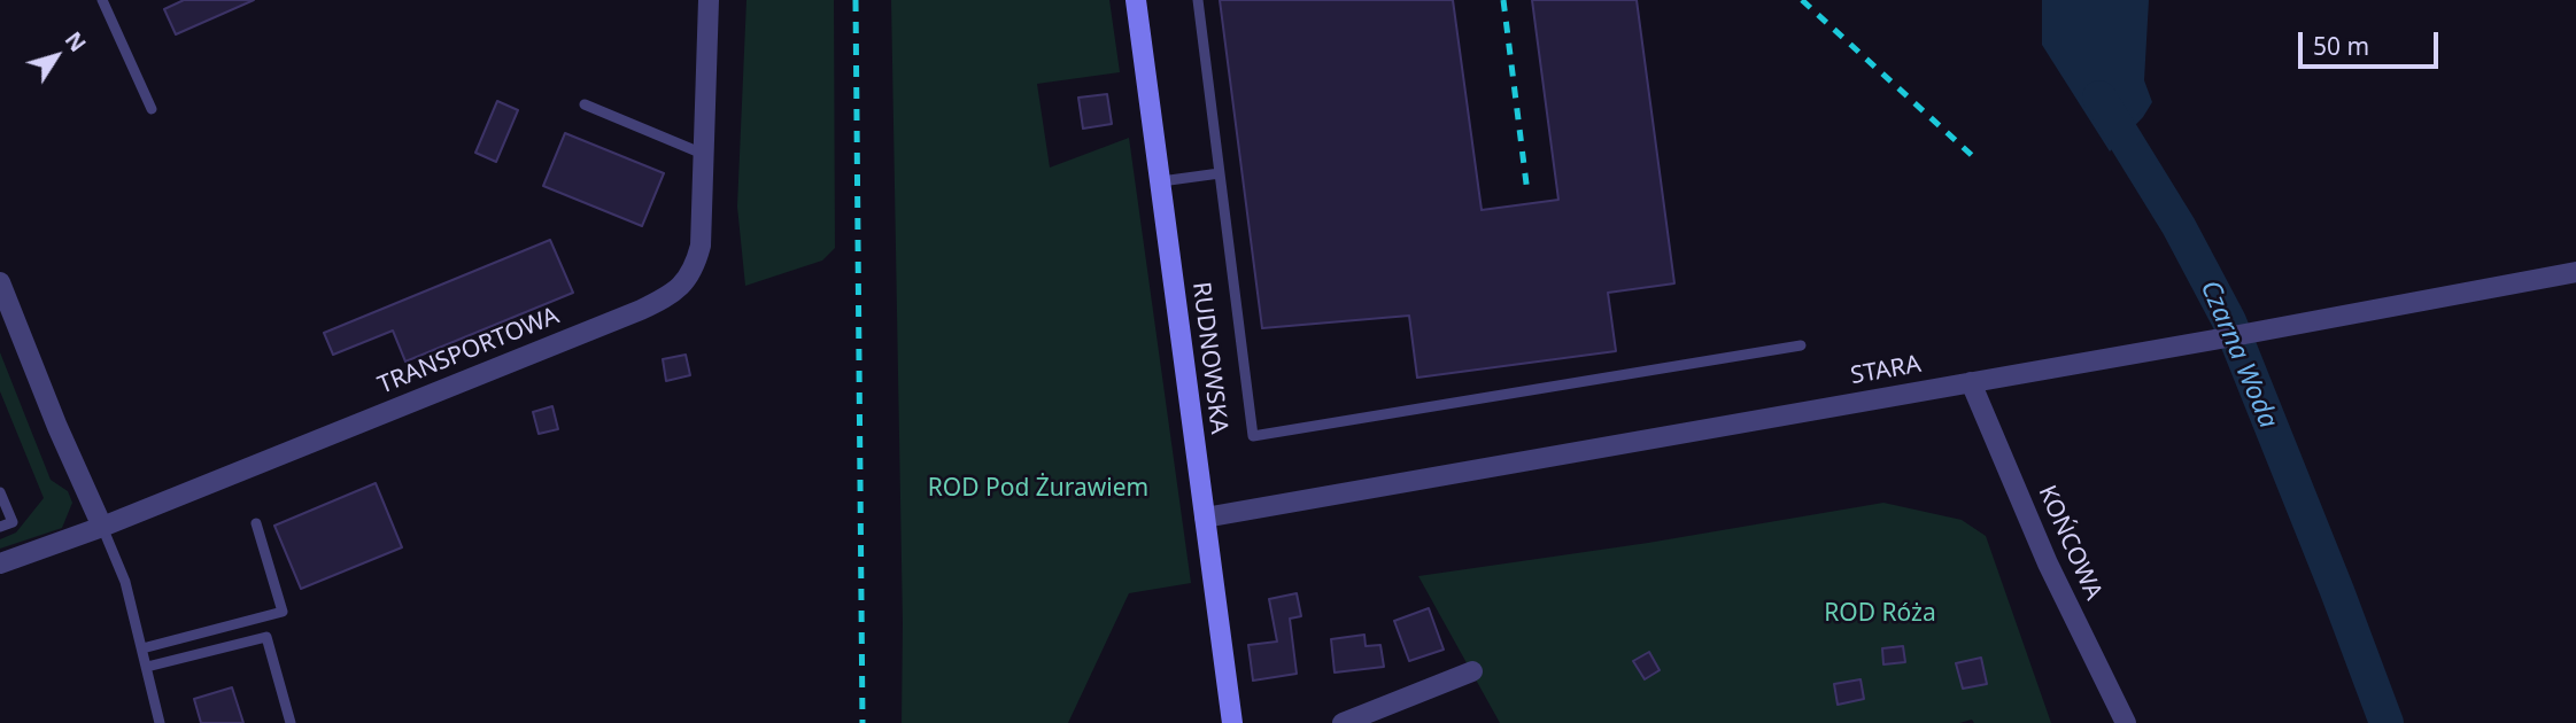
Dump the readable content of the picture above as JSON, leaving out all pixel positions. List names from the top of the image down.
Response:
{
  "streets": {
    "main road": ["RUDNOWSKA"],
    "street": ["TRANSPORTOWA", "STARA", "KOŃCOWA"]
  },
  "crossings": [
    ["RUDNOWSKA", "STARA"],
    ["STARA", "KOŃCOWA"]
  ],
  "water": ["Czarna Woda"],
  "parks": ["ROD Pod Żurawiem", "ROD Róża"],
  "scale_bar": "50 m",
  "north": "top right"
}
